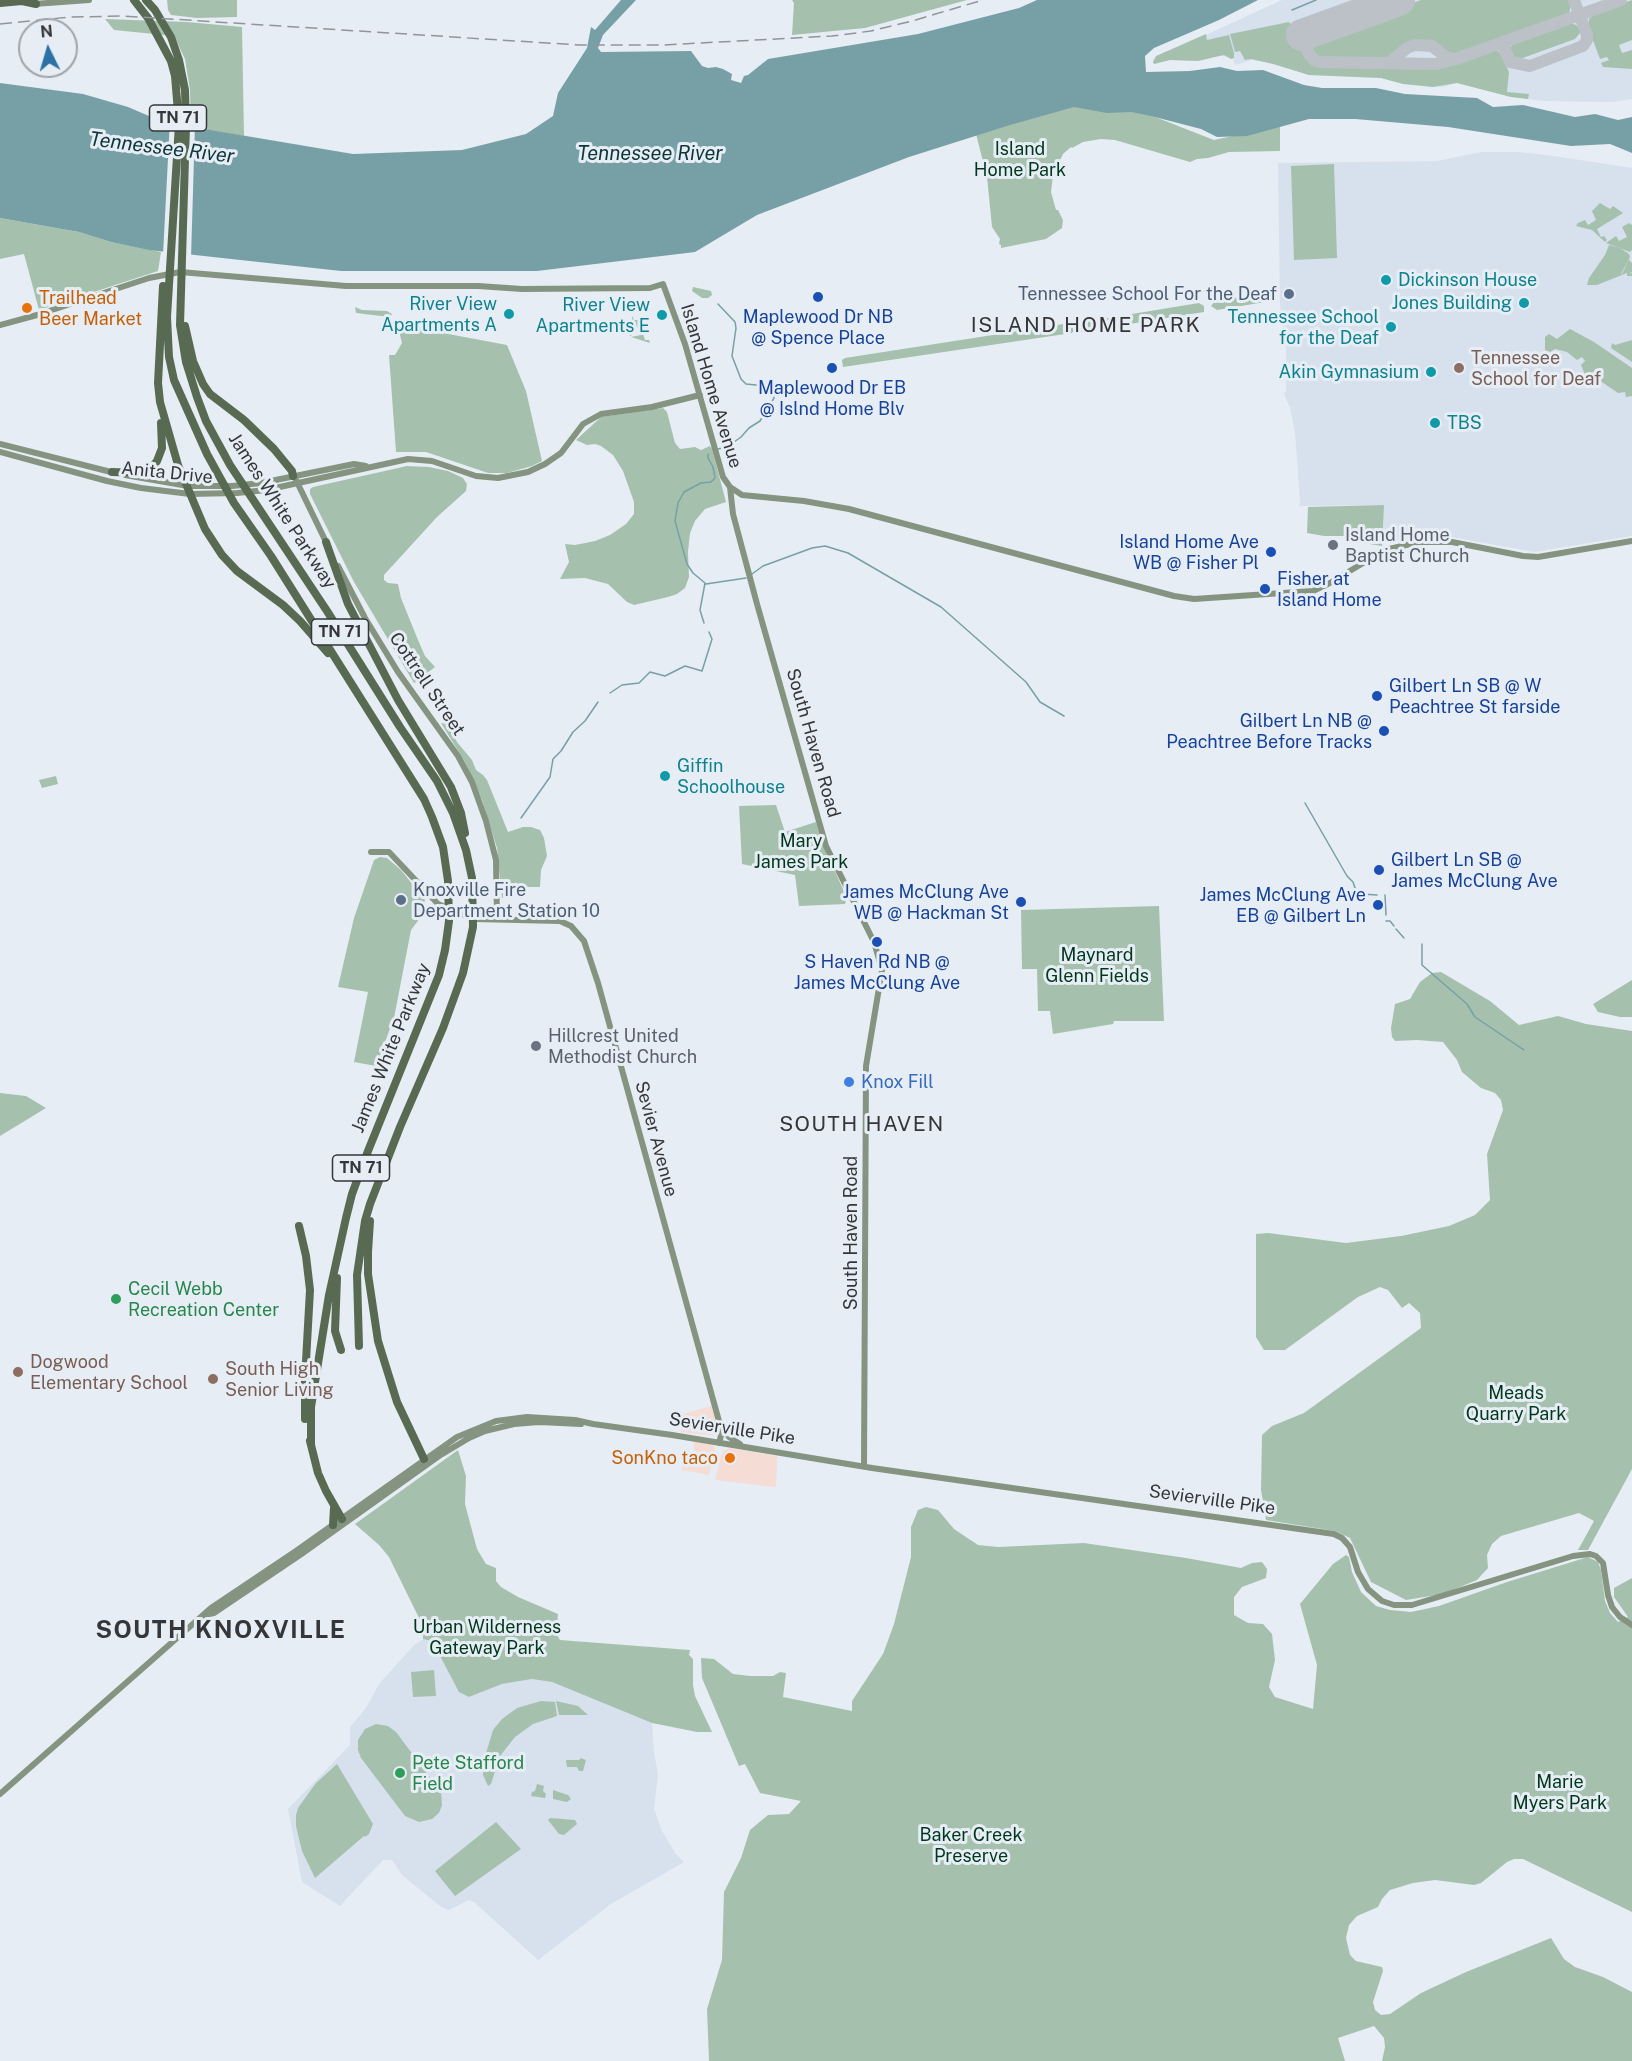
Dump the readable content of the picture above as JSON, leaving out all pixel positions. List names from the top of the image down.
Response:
{
  "streets": {
    "highway": ["TN 71", "James White Parkway"],
    "street": [
      "Island Home Avenue",
      "Anita Drive",
      "Cottrell Street",
      "South Haven Road",
      "Sevier Avenue",
      "Sevierville Pike"
    ]
  },
  "crossings": [
    ["Island Home Avenue", "Anita Drive"],
    ["Island Home Avenue", "South Haven Road"],
    ["Anita Drive", "Cottrell Street"],
    ["Cottrell Street", "Sevier Avenue"],
    ["South Haven Road", "Sevierville Pike"],
    ["Sevier Avenue", "Sevierville Pike"]
  ],
  "districts": ["ISLAND HOME PARK", "SOUTH HAVEN", "SOUTH KNOXVILLE"],
  "water": ["Tennessee River"],
  "parks": [
    "Island Home Park",
    "Mary James Park",
    "Maynard Glenn Fields",
    "Meads Quarry Park",
    "Urban Wilderness Gateway Park",
    "Marie Myers Park",
    "Baker Creek Preserve"
  ],
  "places": [
    "Dickinson House",
    "Tennessee School For the Deaf",
    "Maplewood Dr NB @ Spence Place",
    "Jones Building",
    "Trailhead Beer Market",
    "River View Apartments A",
    "River View Apartments E",
    "Tennessee School for the Deaf",
    "Maplewood Dr EB @ Islnd Home Blv",
    "Tennessee School for Deaf",
    "Akin Gymnasium",
    "TBS",
    "Island Home Baptist Church",
    "Island Home Ave WB @ Fisher Pl",
    "Fisher at Island Home",
    "Gilbert Ln SB @ W Peachtree St farside",
    "Gilbert Ln NB @ Peachtree Before Tracks",
    "Giffin Schoolhouse",
    "Gilbert Ln SB @ James McClung Ave",
    "Knoxville Fire Department Station 10",
    "James McClung Ave WB @ Hackman St",
    "James McClung Ave EB @ Gilbert Ln",
    "S Haven Rd NB @ James McClung Ave",
    "Hillcrest United Methodist Church",
    "Knox Fill",
    "Cecil Webb Recreation Center",
    "Dogwood Elementary School",
    "South High Senior Living",
    "SonKno taco",
    "Pete Stafford Field"
  ],
  "north": "top"
}
